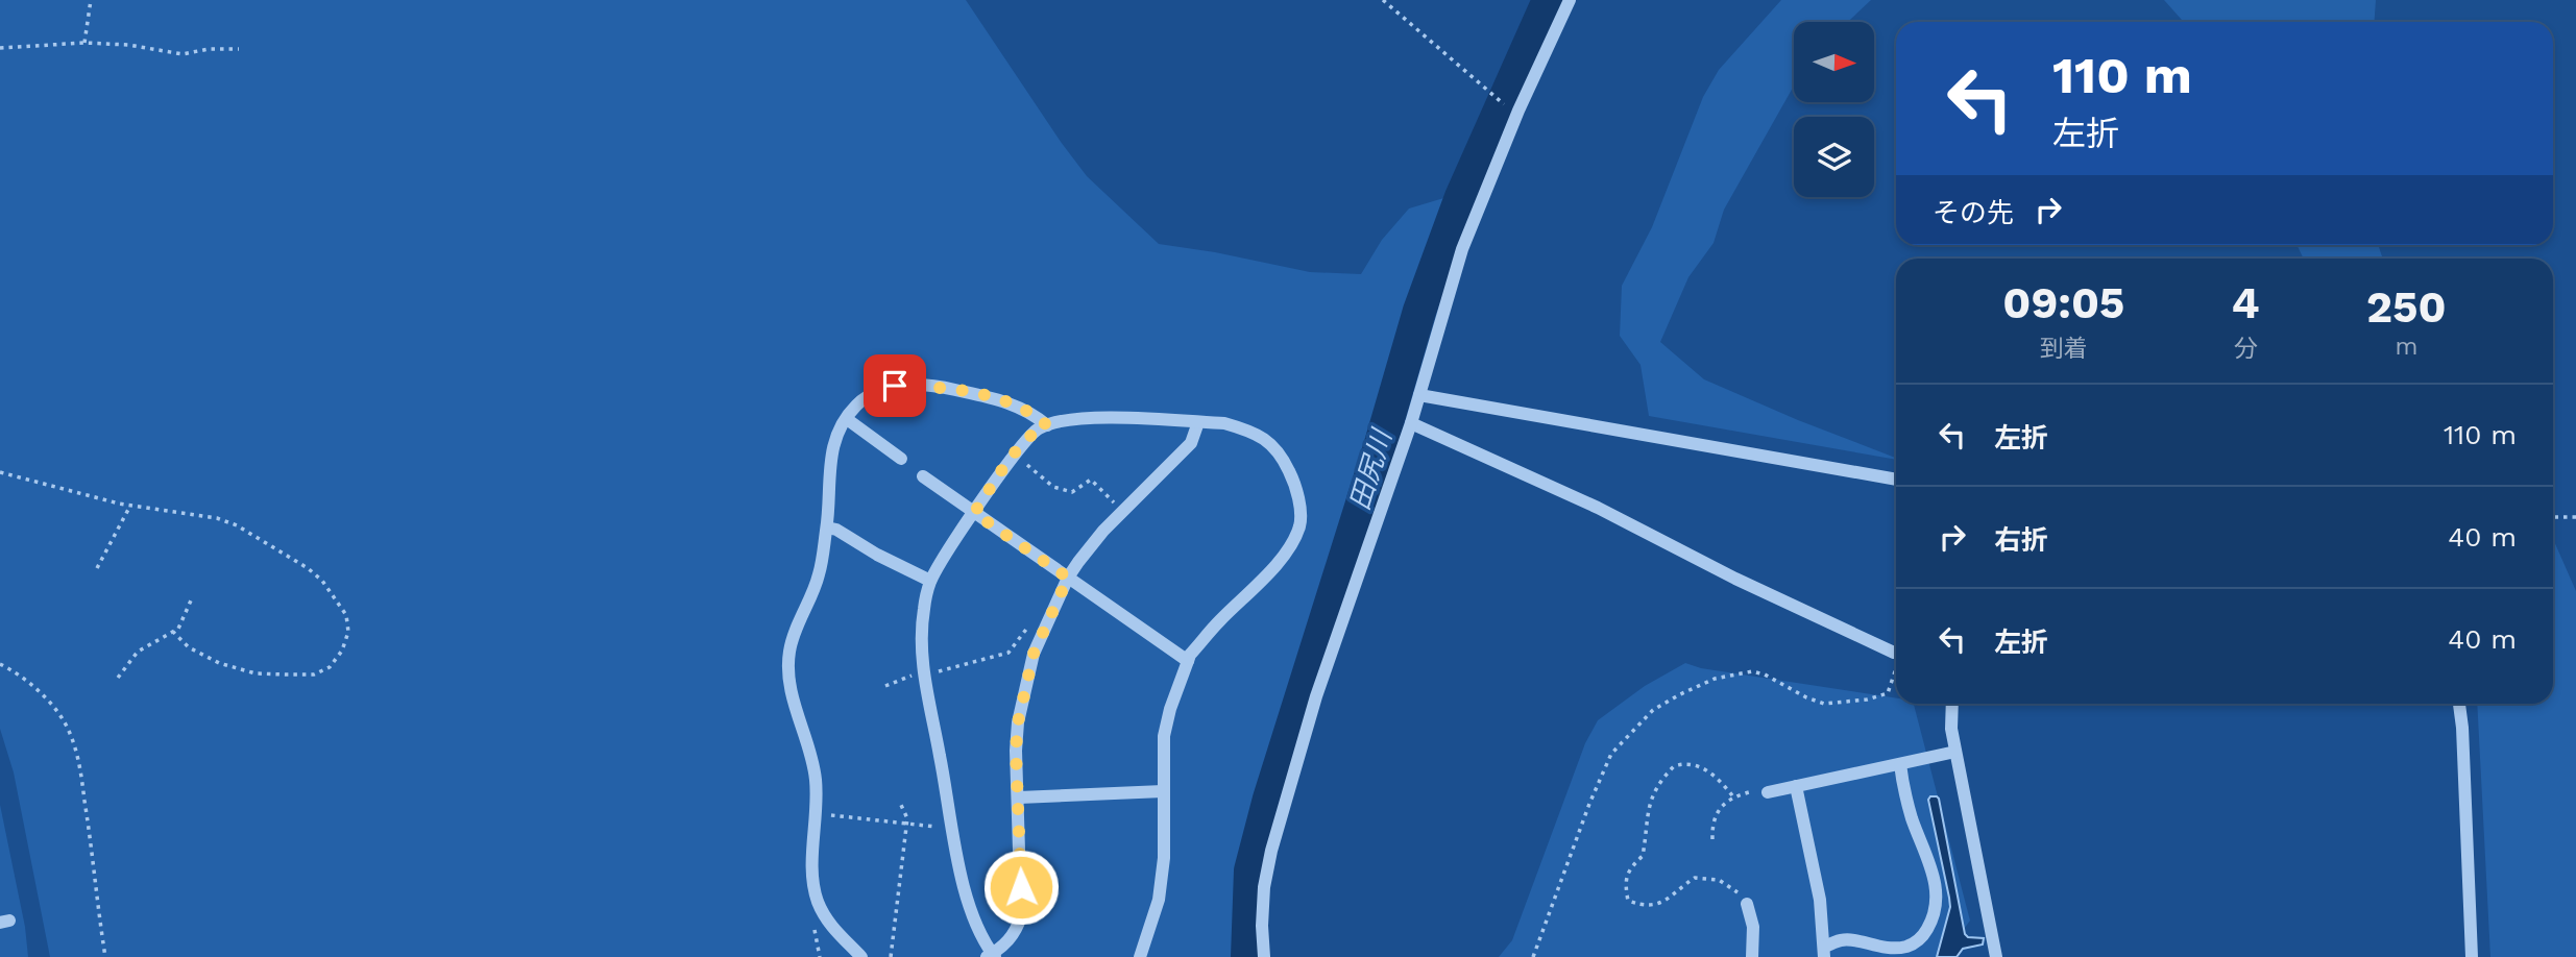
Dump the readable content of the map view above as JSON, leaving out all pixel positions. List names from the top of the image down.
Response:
{
  "water": ["田尻川"],
  "north": "right",
  "page": {
    "turn": ["110 m", "左折"],
    "then": "その先",
    "eta": [
      "09:05",
      "到着",
      "4",
      "分",
      "250",
      "m"
    ],
    "list": [
      {
        "name": "左折",
        "value": "110 m"
      },
      {
        "name": "右折",
        "value": "40 m"
      },
      {
        "name": "左折",
        "value": "40 m"
      }
    ]
  }
}
